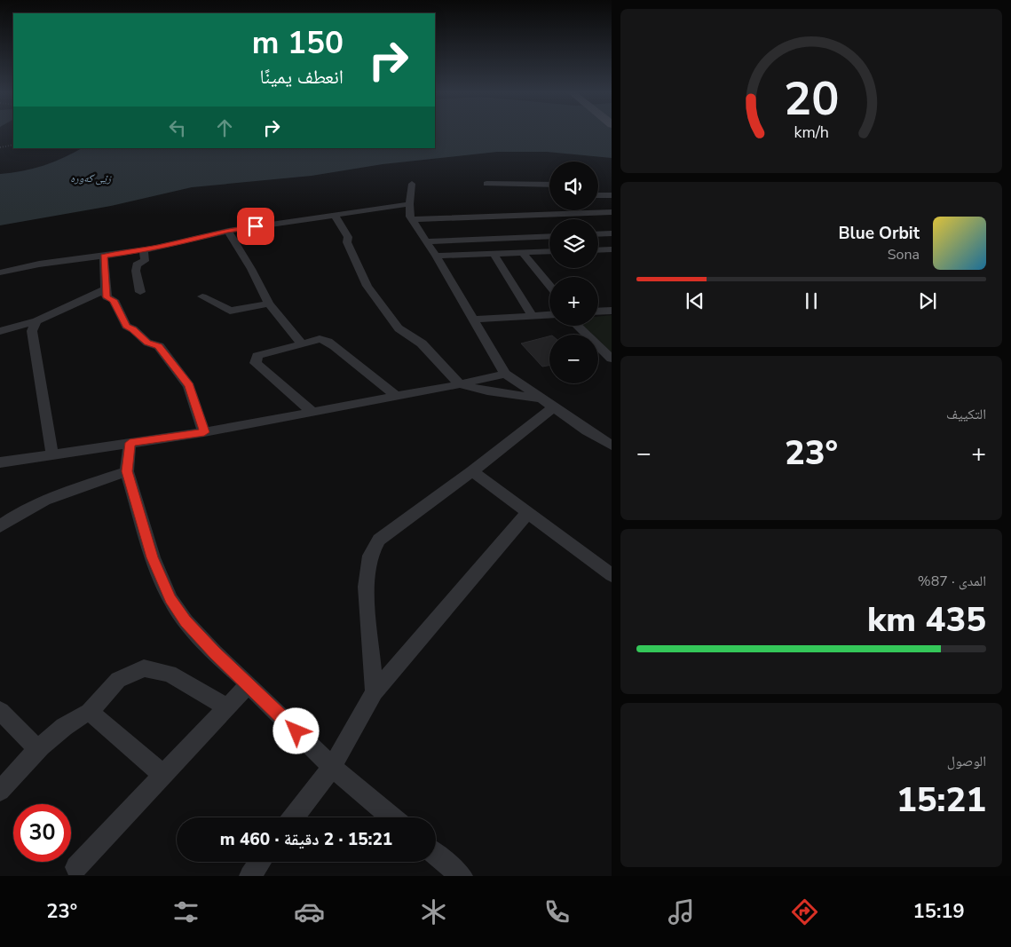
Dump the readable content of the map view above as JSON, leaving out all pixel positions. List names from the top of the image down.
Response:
{
  "water": ["زێی گەورە"],
  "page": {
    "turn": ["150 m", "انعطف يمينًا"],
    "map_buttons": ["+", "−"],
    "song": ["Blue Orbit", "Sona"],
    "tile": [
      "التكييف",
      ["المدى · 87%", "435 km"],
      ["الوصول", "15:21"]
    ],
    "heat": ["−", "23°", "+"],
    "limit": "30",
    "trip": "15:21 · 2 دقيقة · 460 m",
    "tabs": ["15:19", "23°"],
    "gauge": ["20", "km/h"]
  }
}
